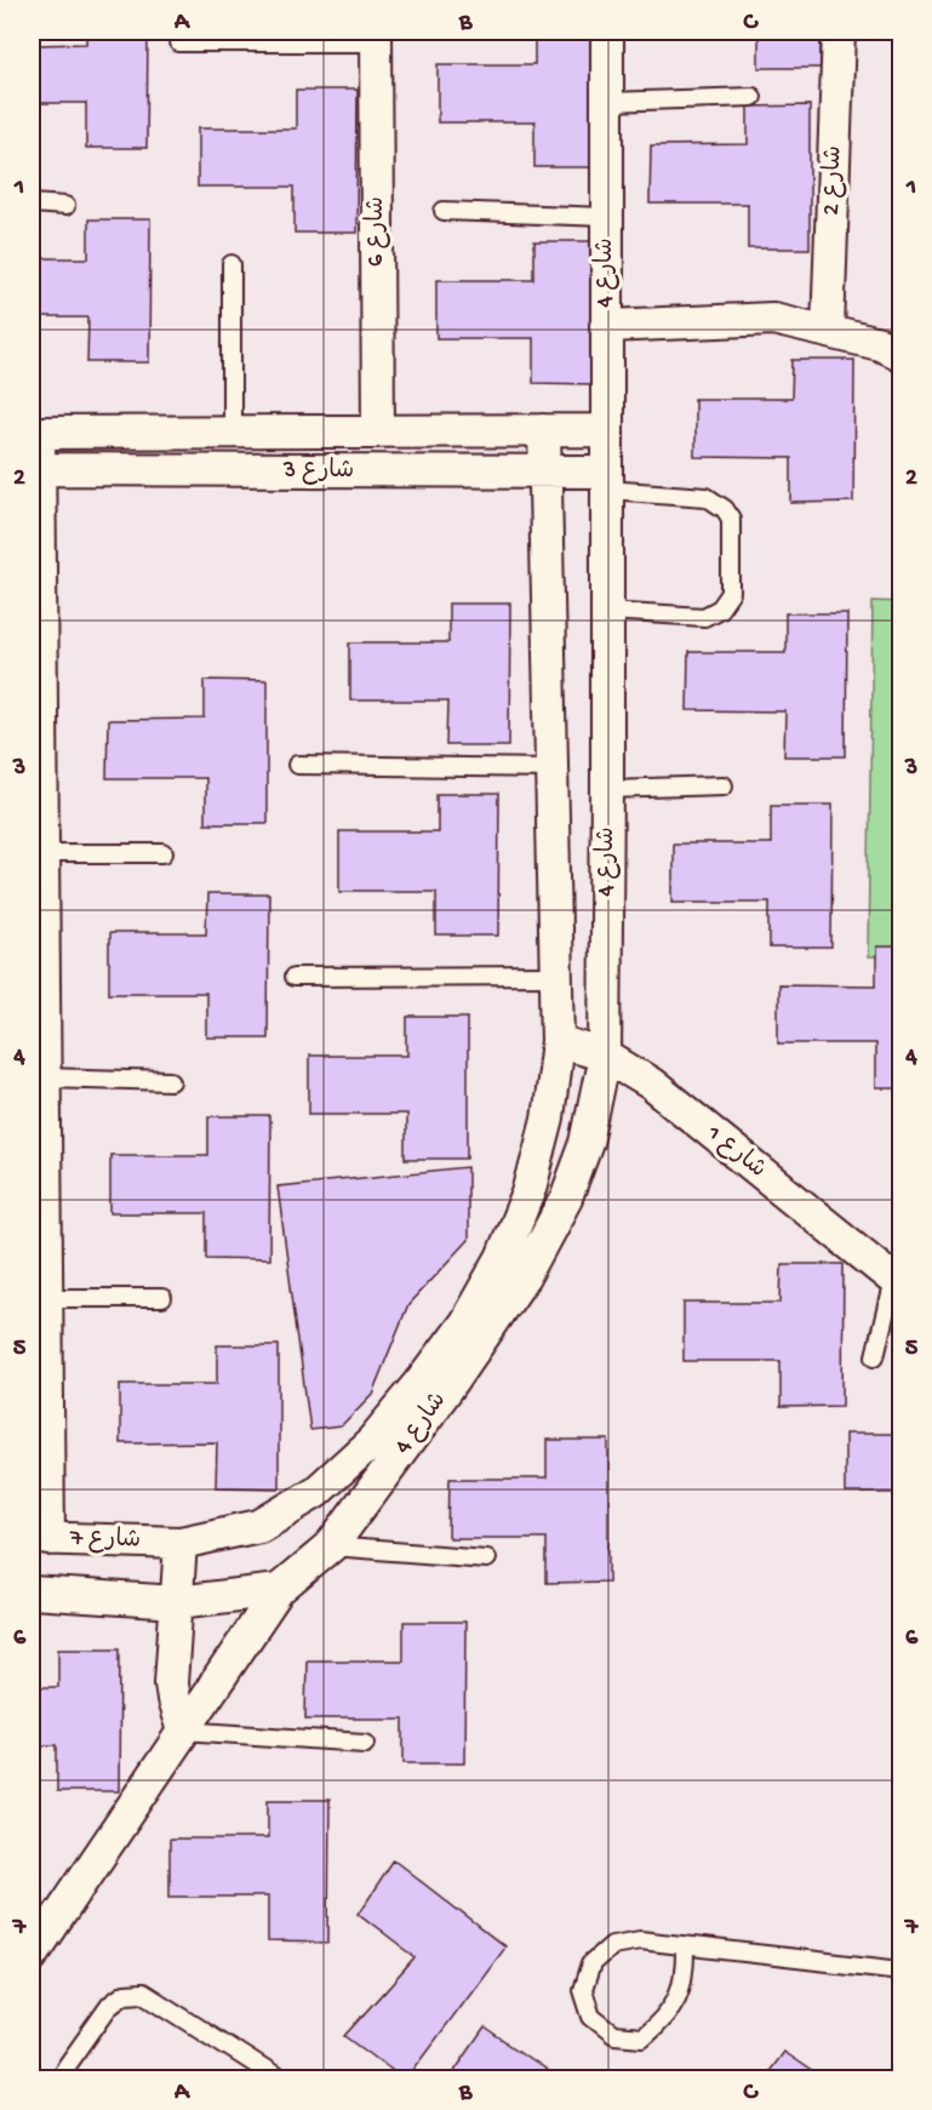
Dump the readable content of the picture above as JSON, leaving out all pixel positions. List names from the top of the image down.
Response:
{
  "streets": {
    "street": [
      "شارع 2",
      "شارع 6",
      "شارع 4",
      "شارع 3",
      "شارع 1",
      "شارع 7"
    ]
  },
  "crossings": [
    ["شارع 6", "شارع 3"],
    ["شارع 4", "شارع 3"],
    ["شارع 4", "شارع 1"],
    ["شارع 4", "شارع 7"]
  ],
  "grid": {
    "columns": ["A", "B", "C"],
    "rows": [
      "1",
      "2",
      "3",
      "4",
      "5",
      "6",
      "7"
    ]
  }
}
